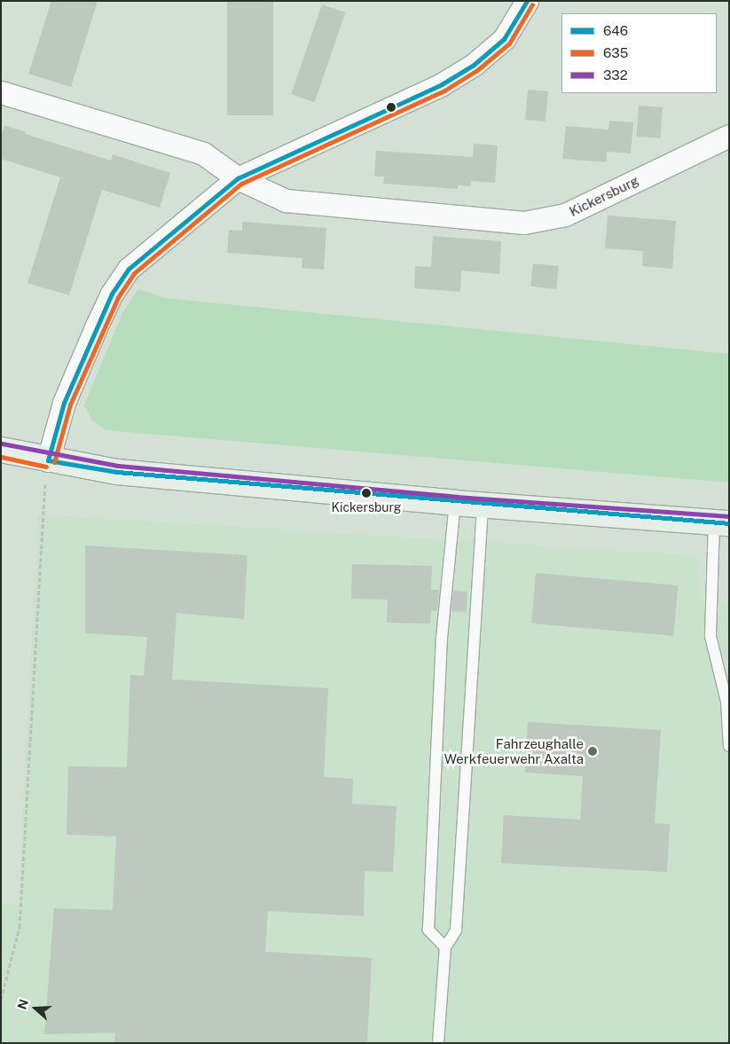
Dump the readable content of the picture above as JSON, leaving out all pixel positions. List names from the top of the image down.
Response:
{
  "streets": {
    "street": ["Kickersburg"]
  },
  "places": ["Kickersburg", "Fahrzeughalle Werkfeuerwehr Axalta"],
  "lines": ["transit line 646", "transit line 635", "transit line 332"],
  "legend": ["646", "635", "332"],
  "north": "left"
}
